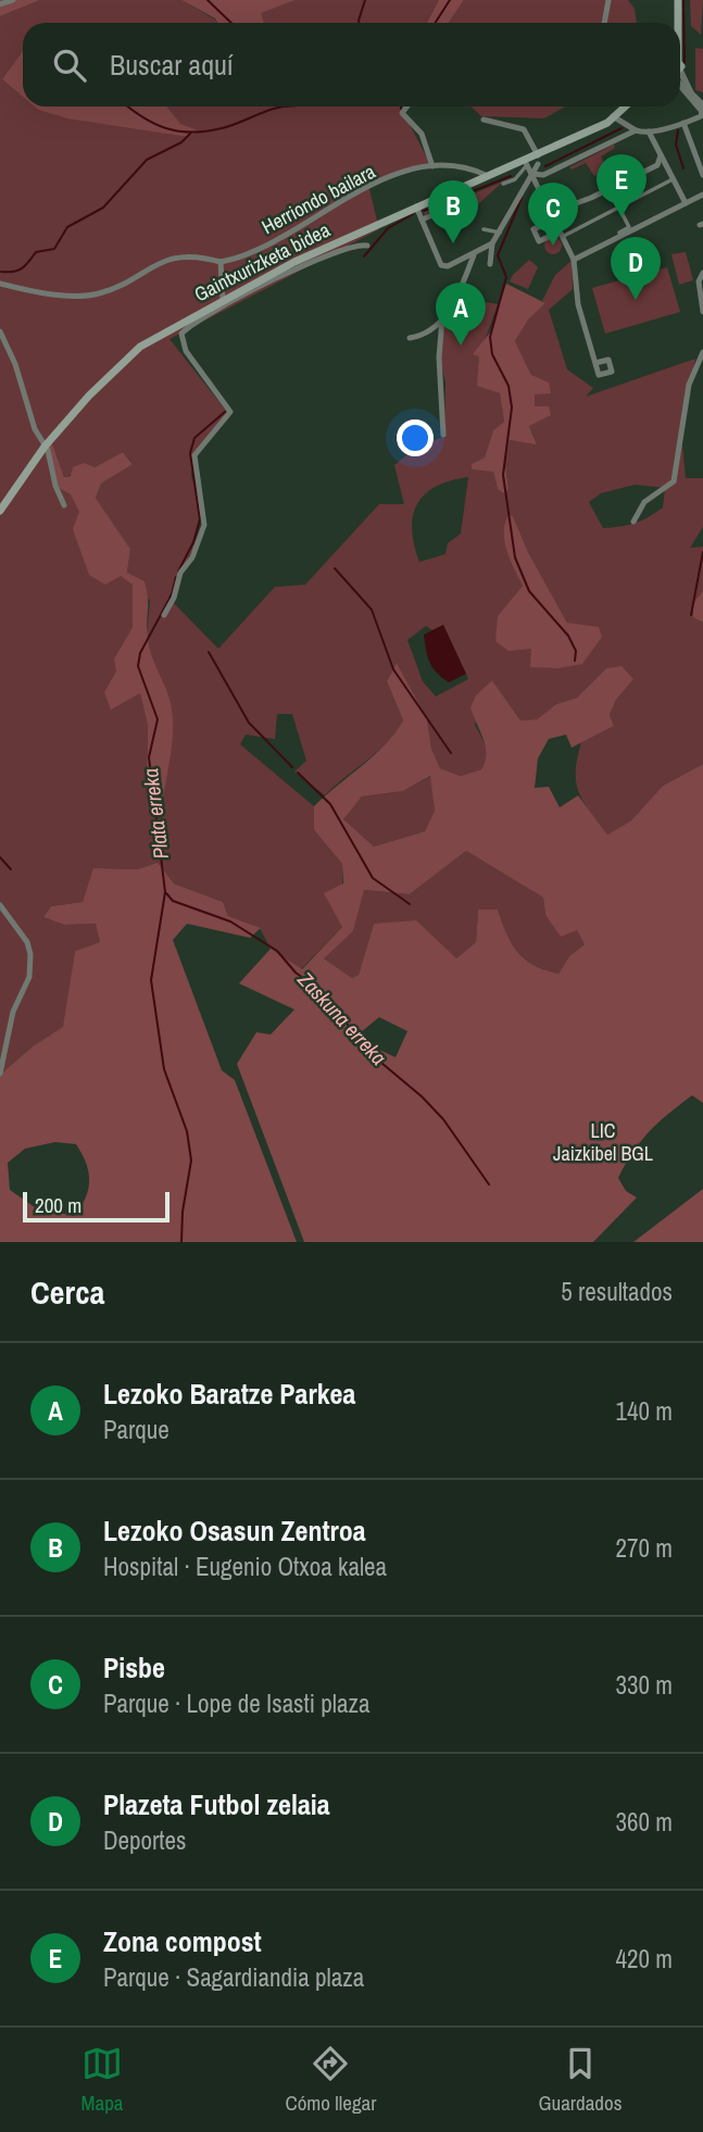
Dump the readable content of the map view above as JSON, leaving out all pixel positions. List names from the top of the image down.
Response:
{
  "streets": {
    "main road": ["Gaintxurizketa bidea"],
    "street": ["Herriondo bailara"]
  },
  "crossings": [
    ["Herriondo bailara", "Gaintxurizketa bidea"]
  ],
  "water": ["Plata erreka", "Zaskuna erreka"],
  "parks": ["LIC Jaizkibel BGL"],
  "scale_bar": "200 m",
  "page": {
    "search": "Buscar aquí",
    "pins": [
      "E",
      "B",
      "C",
      "D",
      "A"
    ],
    "scale": "200 m",
    "heading": ["Cerca", "5 resultados"],
    "list": [
      {
        "mark": "A",
        "name": "Lezoko Baratze Parkea",
        "note": "Parque",
        "value": "140 m"
      },
      {
        "mark": "B",
        "name": "Lezoko Osasun Zentroa",
        "note": "Hospital · Eugenio Otxoa kalea",
        "value": "270 m"
      },
      {
        "mark": "C",
        "name": "Pisbe",
        "note": "Parque · Lope de Isasti plaza",
        "value": "330 m"
      },
      {
        "mark": "D",
        "name": "Plazeta Futbol zelaia",
        "note": "Deportes",
        "value": "360 m"
      },
      {
        "mark": "E",
        "name": "Zona compost",
        "note": "Parque · Sagardiandia plaza",
        "value": "420 m"
      }
    ],
    "nav": ["Mapa", "Cómo llegar", "Guardados"]
  }
}
